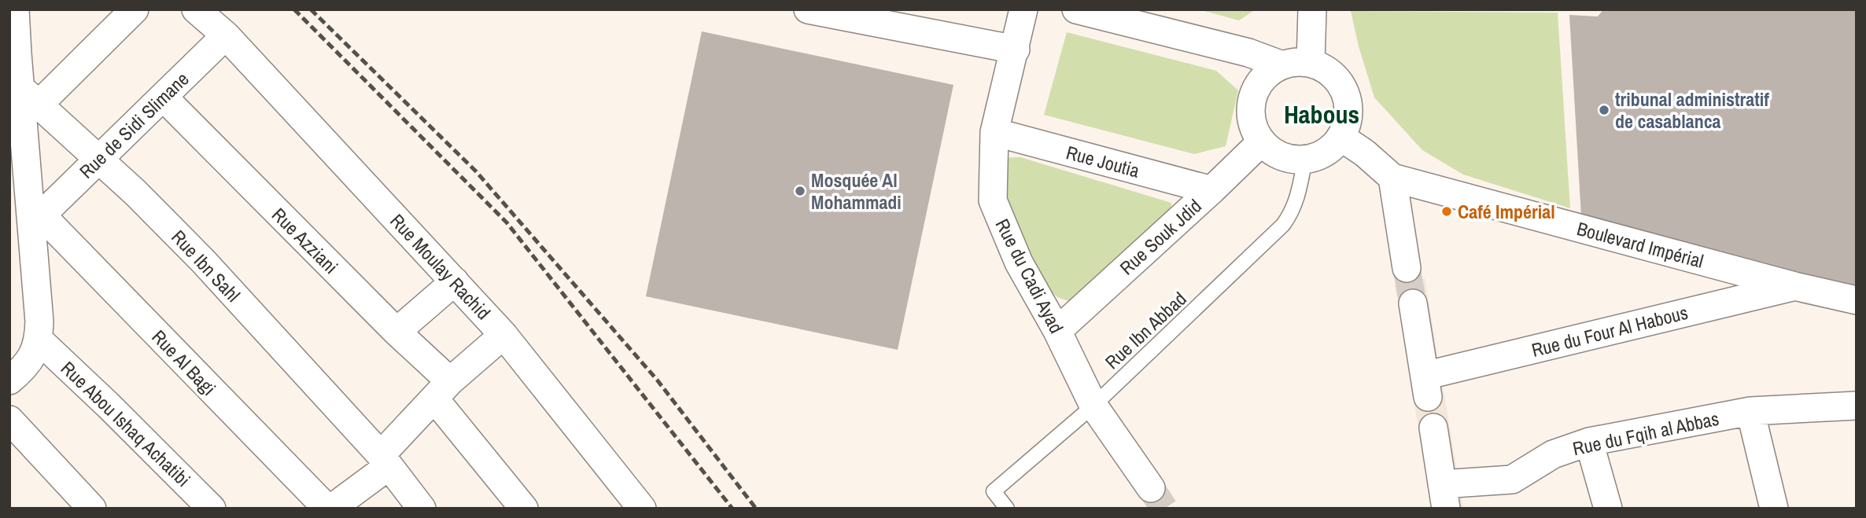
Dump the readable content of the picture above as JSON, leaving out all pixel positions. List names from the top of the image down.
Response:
{
  "streets": {
    "street": [
      "Rue de Sidi Slimane",
      "Rue Joutia",
      "Rue Souk Jdid",
      "Rue Azziani",
      "Boulevard Impérial",
      "Rue Ibn Sahl",
      "Rue Moulay Rachid",
      "Rue du Cadi Ayad",
      "Rue du Four Al Habous",
      "Rue Al Bagi",
      "Rue Abou Ishaq Achatibi",
      "Rue du Fqih al Abbas"
    ],
    "lane": ["Rue Ibn Abbad"]
  },
  "crossings": [
    ["Rue de Sidi Slimane", "Rue Azziani"],
    ["Rue de Sidi Slimane", "Rue Ibn Sahl"],
    ["Rue de Sidi Slimane", "Rue Moulay Rachid"],
    ["Rue de Sidi Slimane", "Rue Al Bagi"],
    ["Rue Joutia", "Rue Souk Jdid"],
    ["Rue Joutia", "Rue du Cadi Ayad"],
    ["Rue Souk Jdid", "Boulevard Impérial"],
    ["Rue Souk Jdid", "Rue du Cadi Ayad"],
    ["Rue Souk Jdid", "Rue Ibn Abbad"],
    ["Boulevard Impérial", "Rue Ibn Abbad"],
    ["Boulevard Impérial", "Rue du Four Al Habous"],
    ["Rue du Cadi Ayad", "Rue Ibn Abbad"]
  ],
  "districts": ["Habous"],
  "places": ["tribunal administratif de casablanca", "Mosquée Al Mohammadi", "Café Impérial"]
}
